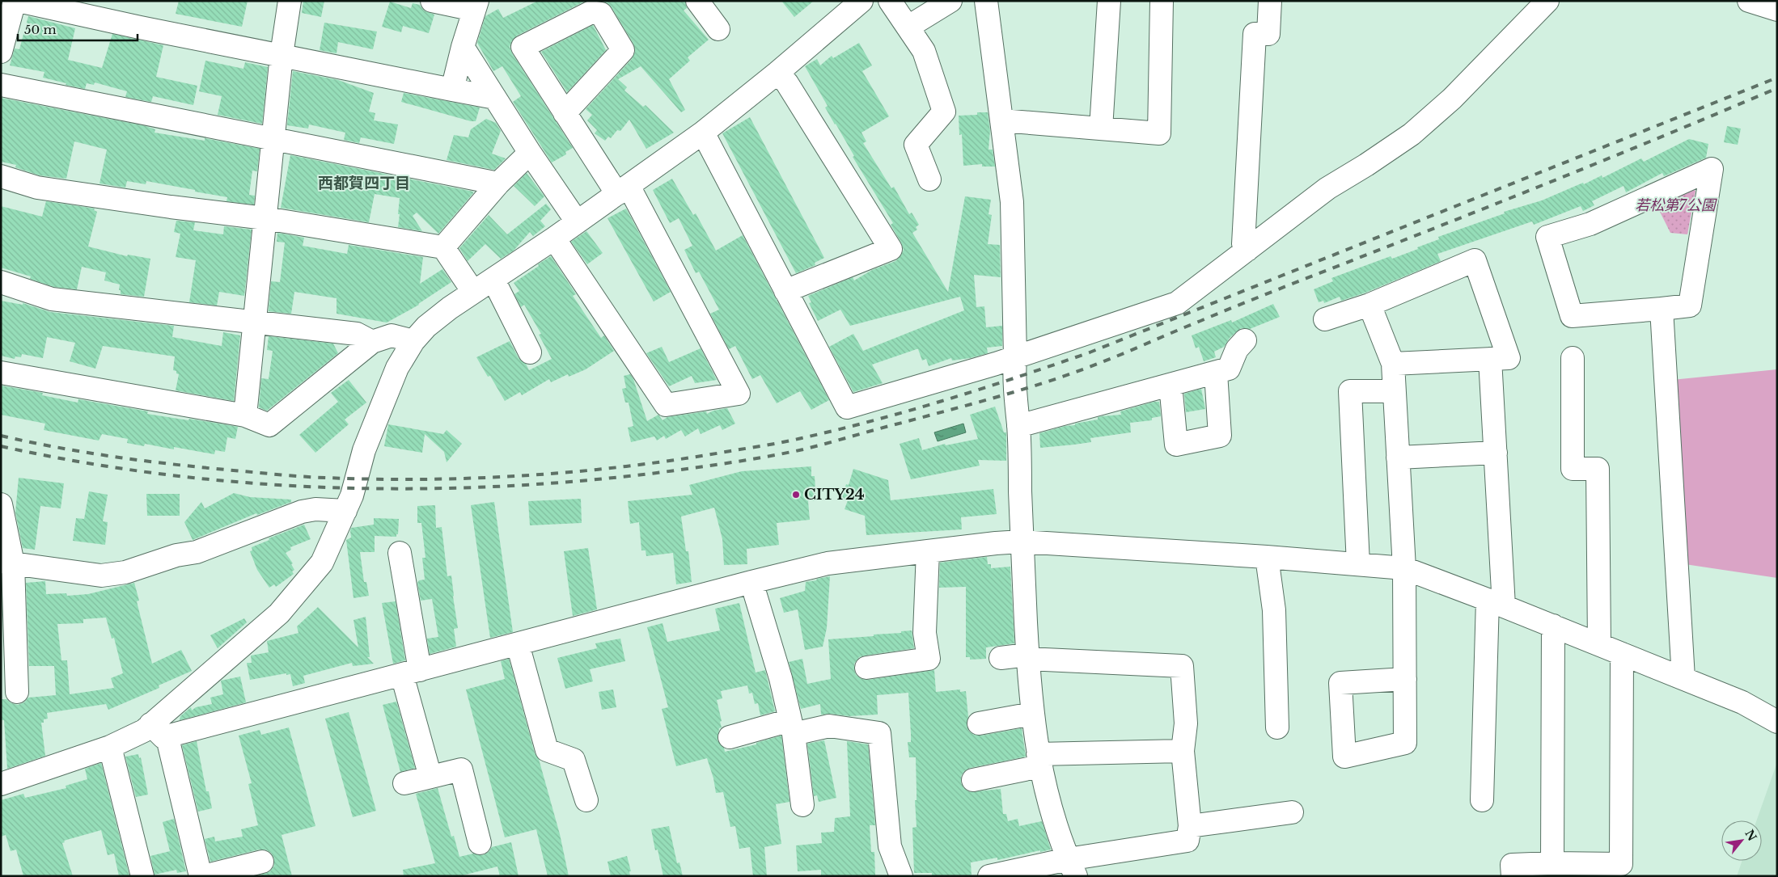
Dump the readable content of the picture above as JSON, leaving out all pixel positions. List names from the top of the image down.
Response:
{
  "districts": ["西都賀四丁目"],
  "parks": ["若松第7公園"],
  "places": ["CITY24"],
  "scale_bar": "50 m",
  "north": "top right"
}
